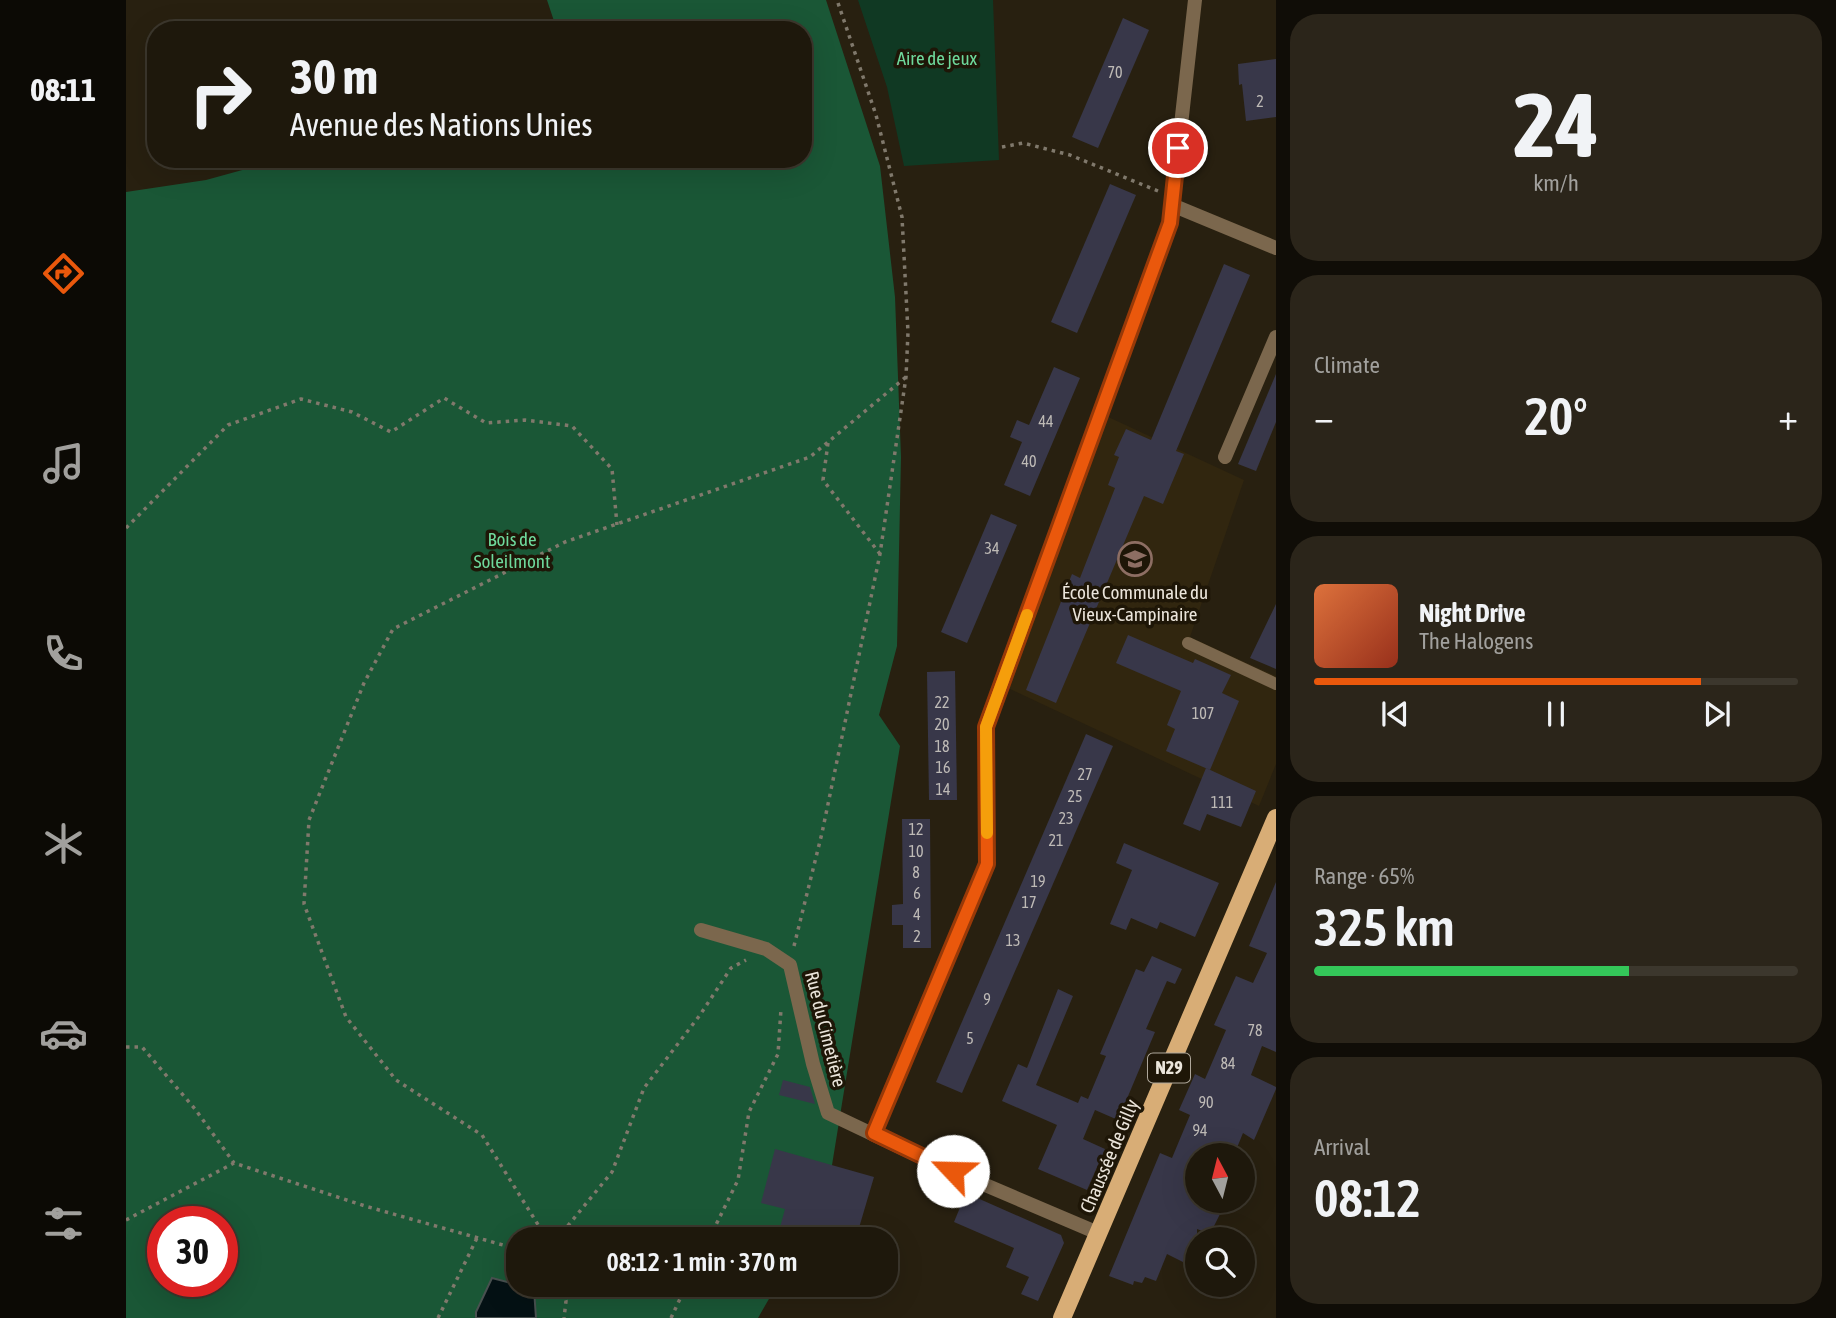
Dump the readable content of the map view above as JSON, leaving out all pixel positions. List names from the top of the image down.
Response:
{
  "streets": {
    "main road": ["N29", "Chaussée de Gilly"],
    "street": ["Rue du Cimetière"]
  },
  "crossings": [
    ["Rue du Cimetière", "Chaussée de Gilly"]
  ],
  "parks": ["Aire de jeux", "Bois de Soleilmont"],
  "places": {
    "school or university": ["École Communale du Vieux-Campinaire"]
  },
  "house_numbers": [
    "70",
    "2",
    "44",
    "40",
    "34",
    "22",
    "107",
    "20",
    "18",
    "16",
    "27",
    "14",
    "25",
    "111",
    "23",
    "12",
    "21",
    "10",
    "8",
    "19",
    "6",
    "17",
    "4",
    "2",
    "13",
    "9",
    "78",
    "5",
    "84",
    "90",
    "94"
  ],
  "north": "top",
  "page": {
    "tabs": "08:11",
    "tile": [
      ["24", "km/h"],
      "Climate",
      ["Range · 65%", "325 km"],
      ["Arrival", "08:12"]
    ],
    "turn": ["30 m", "Avenue des Nations Unies"],
    "heat": ["−", "20°", "+"],
    "song": ["Night Drive", "The Halogens"],
    "limit": "30",
    "trip": "08:12 · 1 min · 370 m"
  }
}
